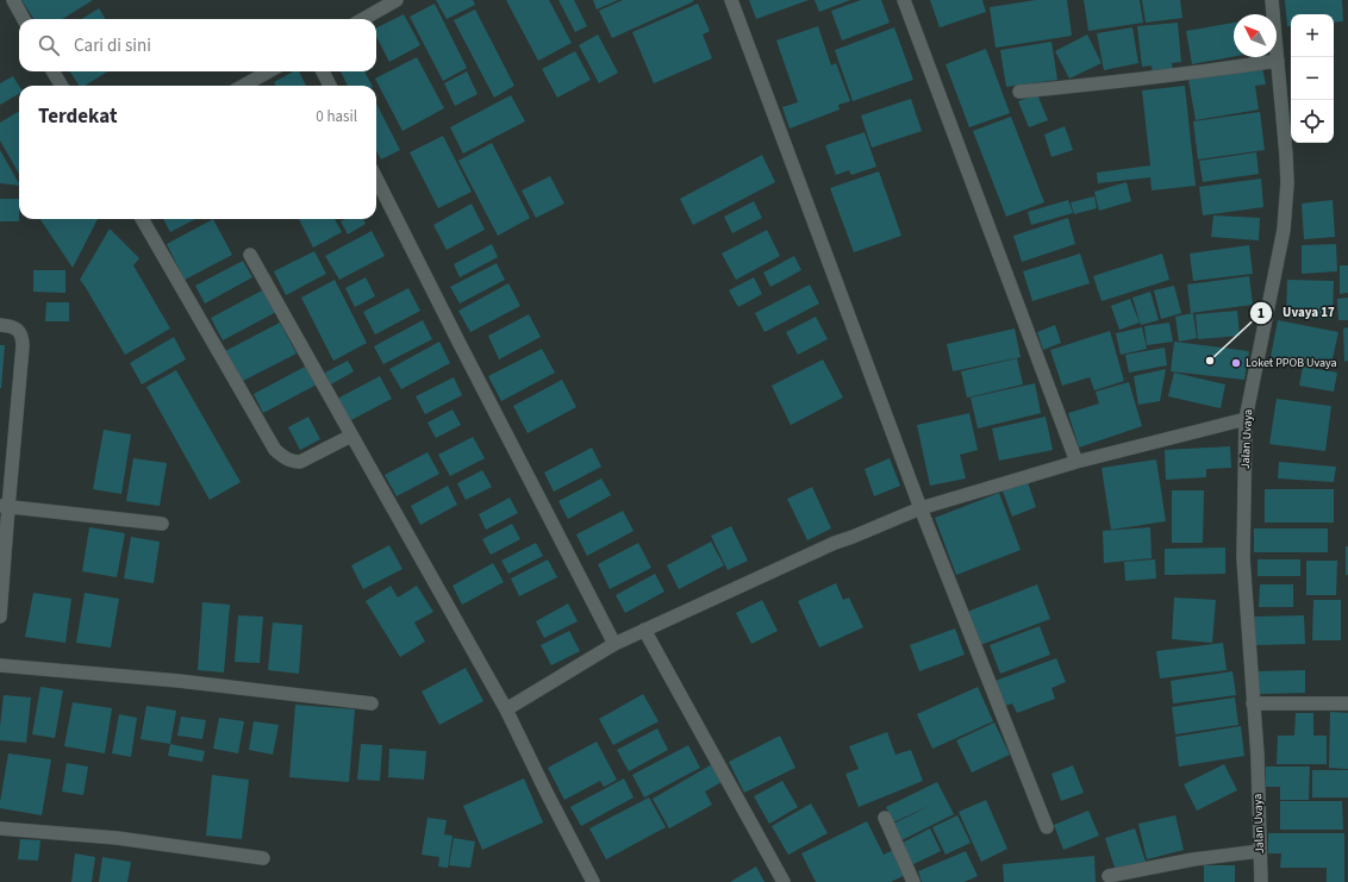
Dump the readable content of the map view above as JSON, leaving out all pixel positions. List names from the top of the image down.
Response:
{
  "streets": {
    "street": ["Jalan Uvaya"]
  },
  "places": ["Uvaya 17", "Loket PPOB Uvaya"],
  "north": "top left",
  "page": {
    "map_buttons": ["+", "−"],
    "search": "Cari di sini",
    "heading": ["Terdekat", "0 hasil"]
  }
}
